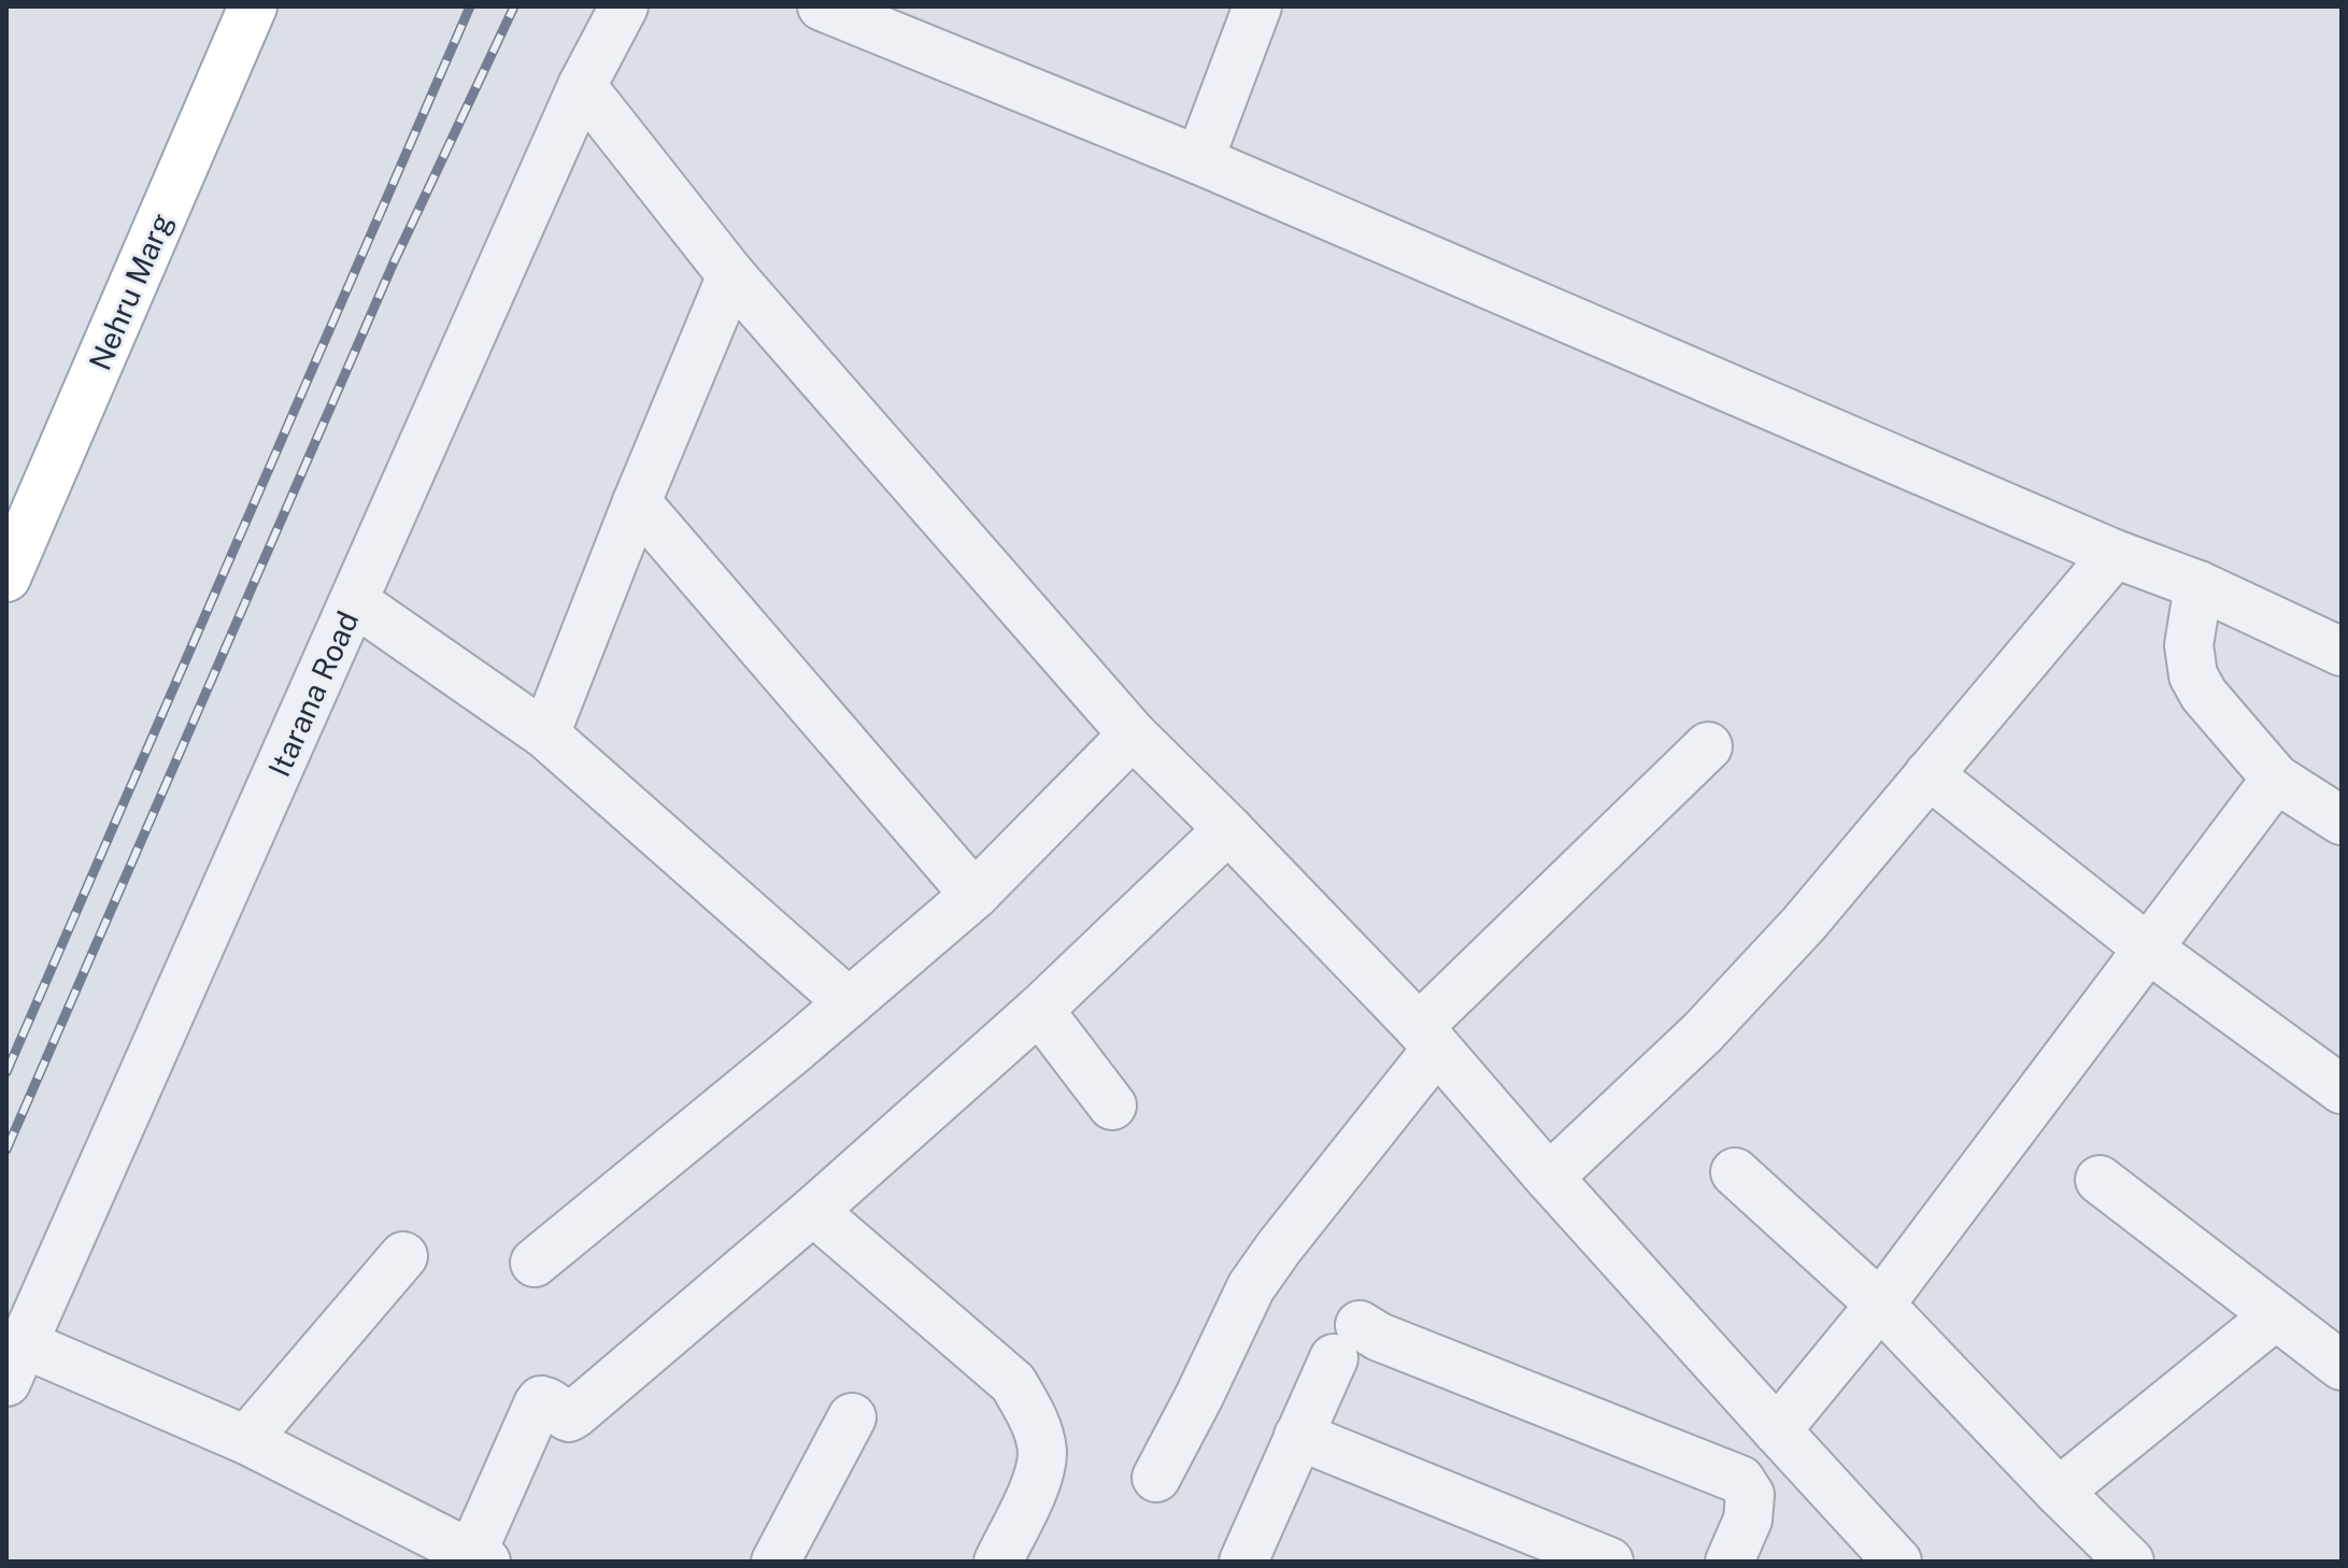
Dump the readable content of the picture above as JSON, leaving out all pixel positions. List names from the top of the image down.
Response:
{
  "streets": {
    "main road": ["Nehru Marg"],
    "street": ["Itarana Road"]
  }
}
